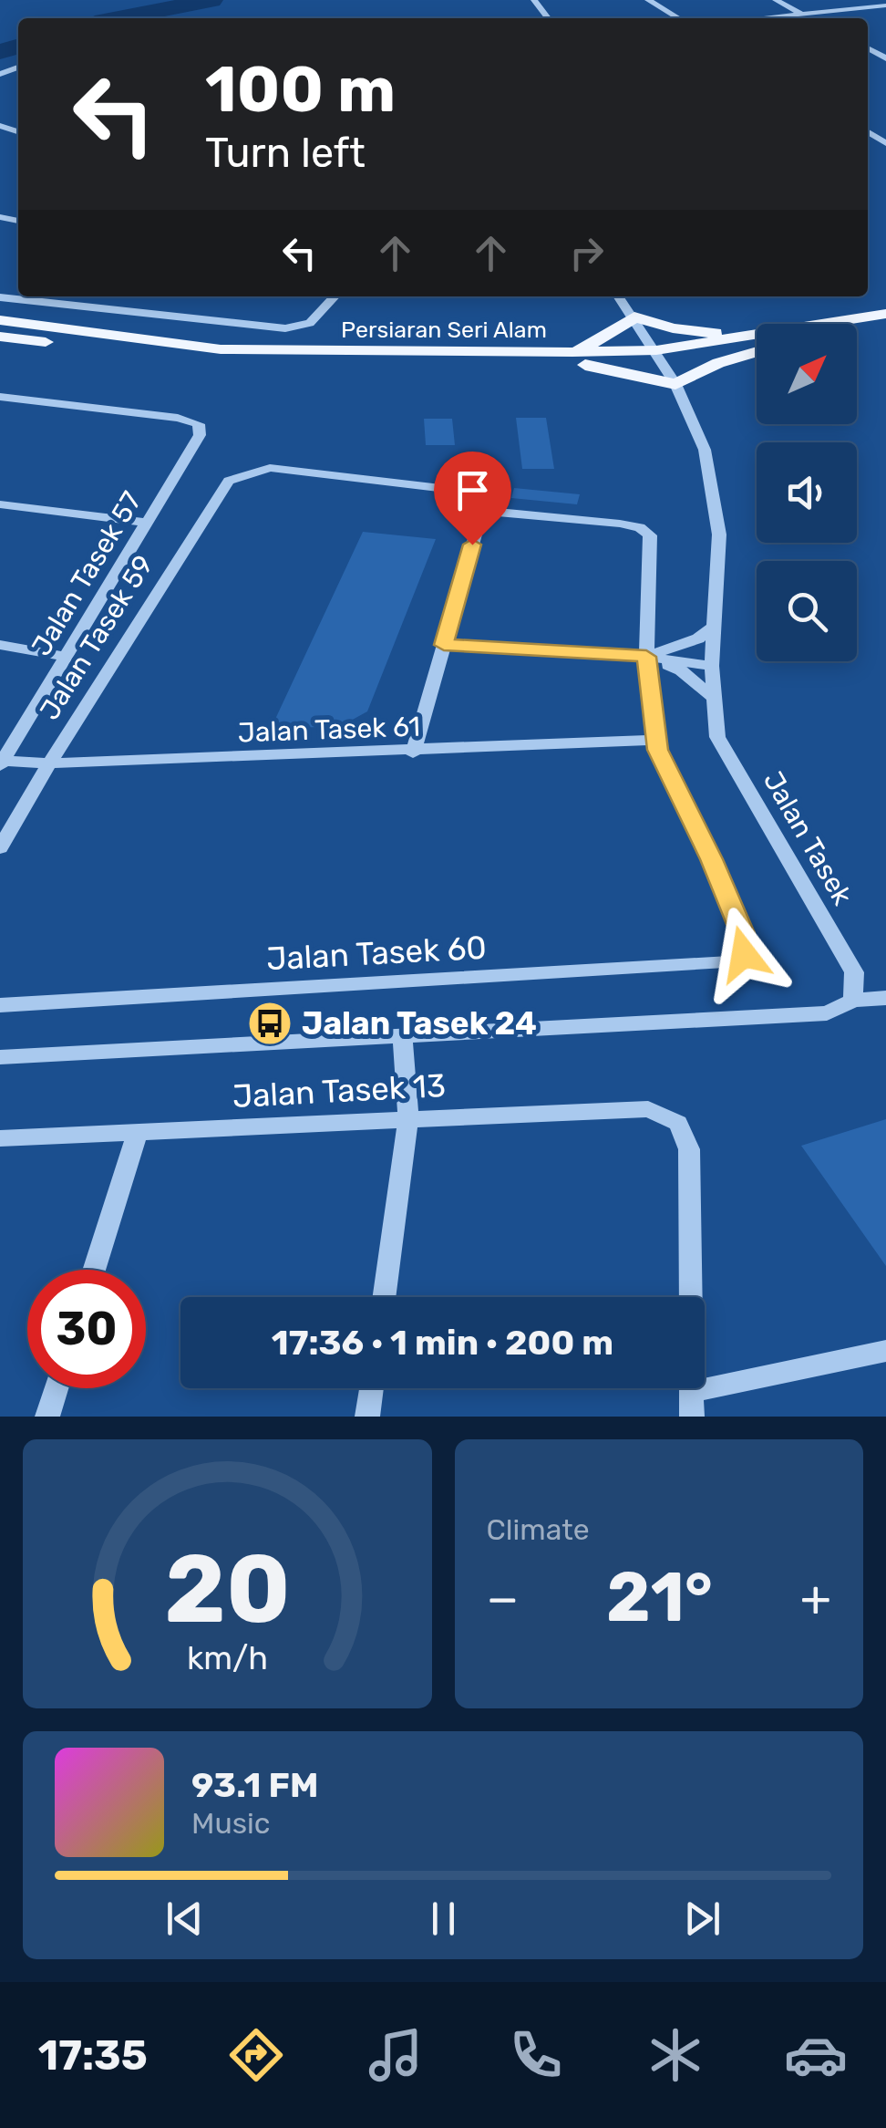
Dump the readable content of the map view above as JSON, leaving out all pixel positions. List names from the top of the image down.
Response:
{
  "streets": {
    "main road": ["Persiaran Seri Alam"],
    "street": [
      "Jalan Tasek 57",
      "Jalan Tasek 59",
      "Jalan Tasek 61",
      "Jalan Tasek",
      "Jalan Tasek 60",
      "Jalan Tasek 13"
    ]
  },
  "crossings": [
    ["Persiaran Seri Alam", "Jalan Tasek"],
    ["Jalan Tasek 57", "Jalan Tasek 61"],
    ["Jalan Tasek 59", "Jalan Tasek 61"],
    ["Jalan Tasek 61", "Jalan Tasek 60"]
  ],
  "places": {
    "bus stop": ["Jalan Tasek 24"]
  },
  "north": "top right",
  "page": {
    "turn": ["100 m", "Turn left"],
    "limit": "30",
    "trip": "17:36 · 1 min · 200 m",
    "tile": "Climate",
    "heat": ["−", "21°", "+"],
    "song": ["93.1 FM", "Music"],
    "tabs": "17:35",
    "gauge": ["20", "km/h"]
  }
}
